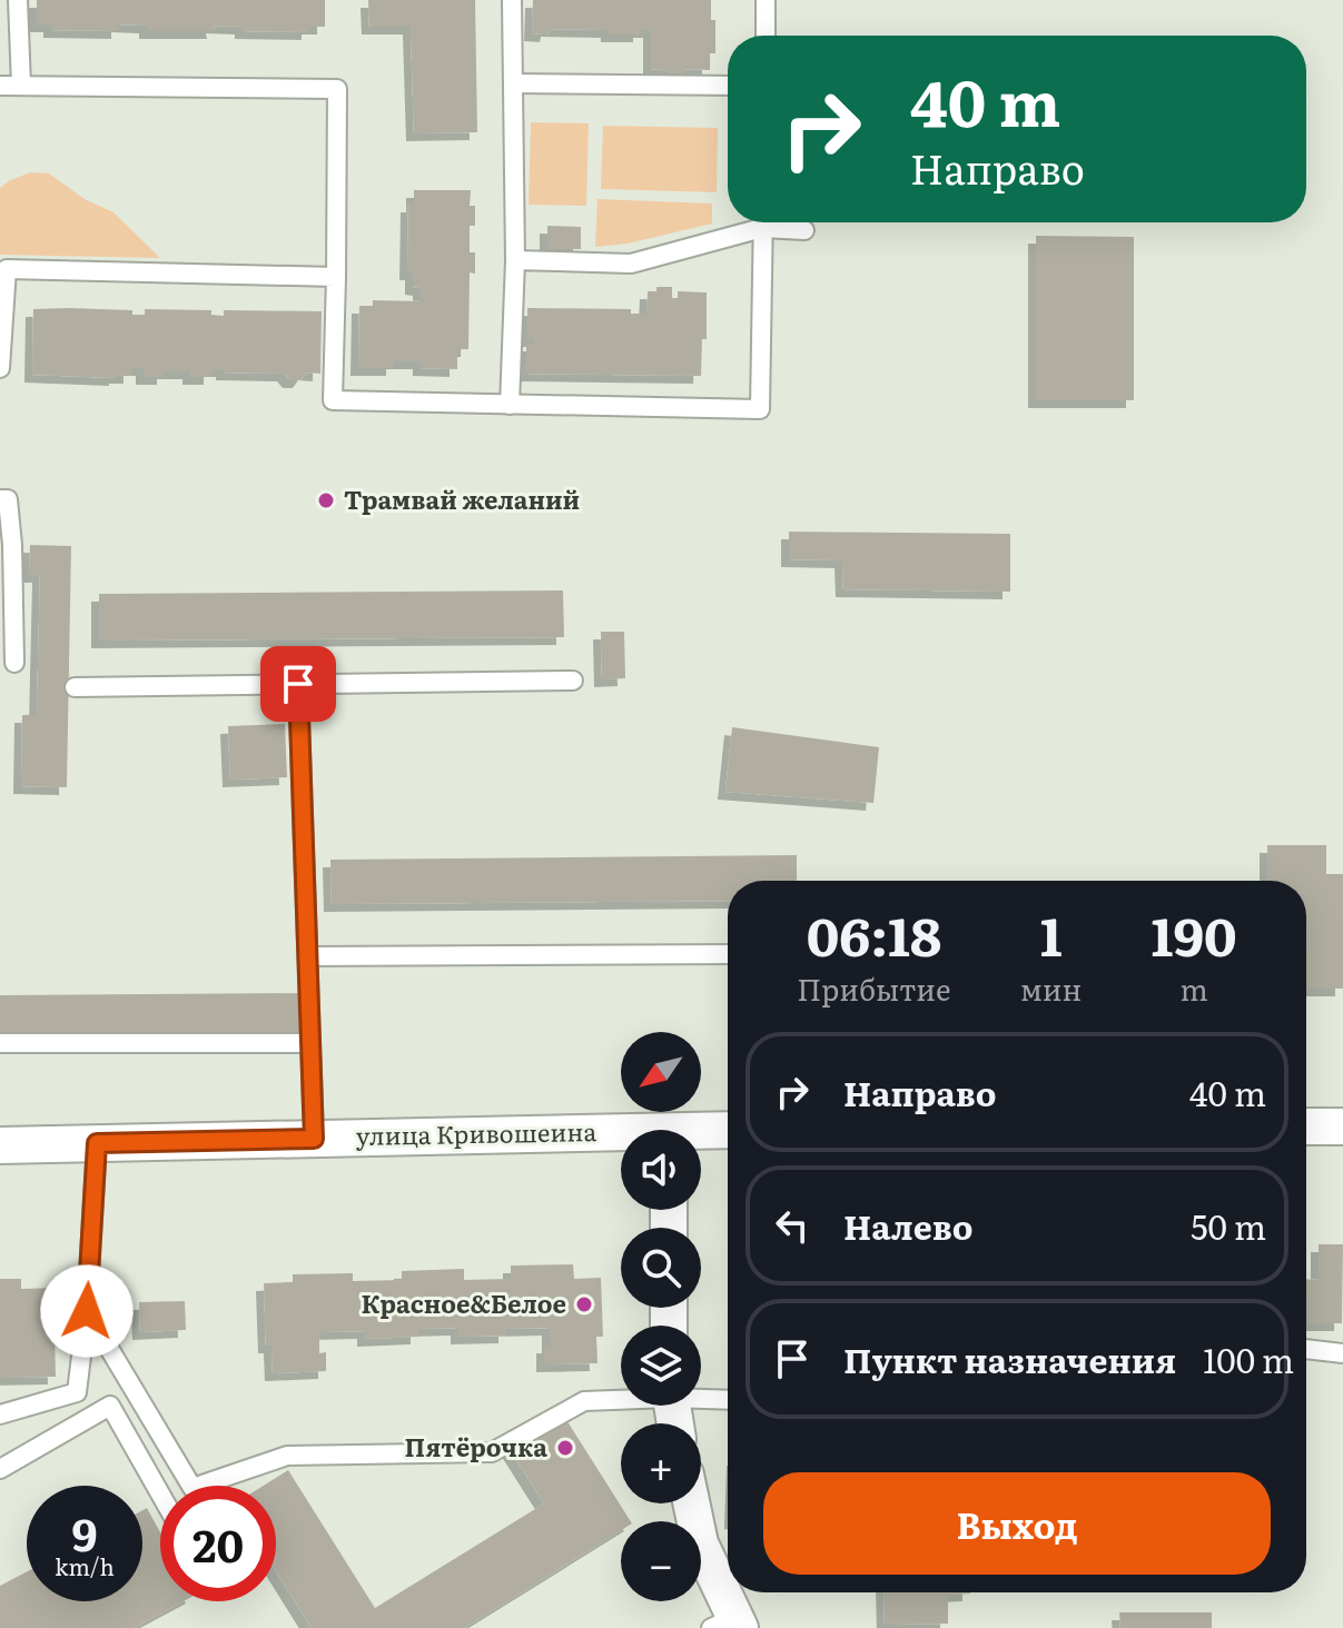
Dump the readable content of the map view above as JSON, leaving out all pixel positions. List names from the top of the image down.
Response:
{
  "streets": {
    "street": ["улица Кривошеина"]
  },
  "places": ["Трамвай желаний", "Красное&Белое", "Пятёрочка"],
  "north": "bottom left",
  "page": {
    "turn": ["40 m", "Направо"],
    "eta": [
      "06:18",
      "Прибытие",
      "1",
      "мин",
      "190",
      "m"
    ],
    "map_buttons": ["+", "−"],
    "list": [
      {
        "name": "Направо",
        "value": "40 m"
      },
      {
        "name": "Налево",
        "value": "50 m"
      },
      {
        "name": "Пункт назначения",
        "value": "100 m"
      }
    ],
    "buttons": "Выход",
    "speed": "9 km/h",
    "limit": "20"
  }
}
